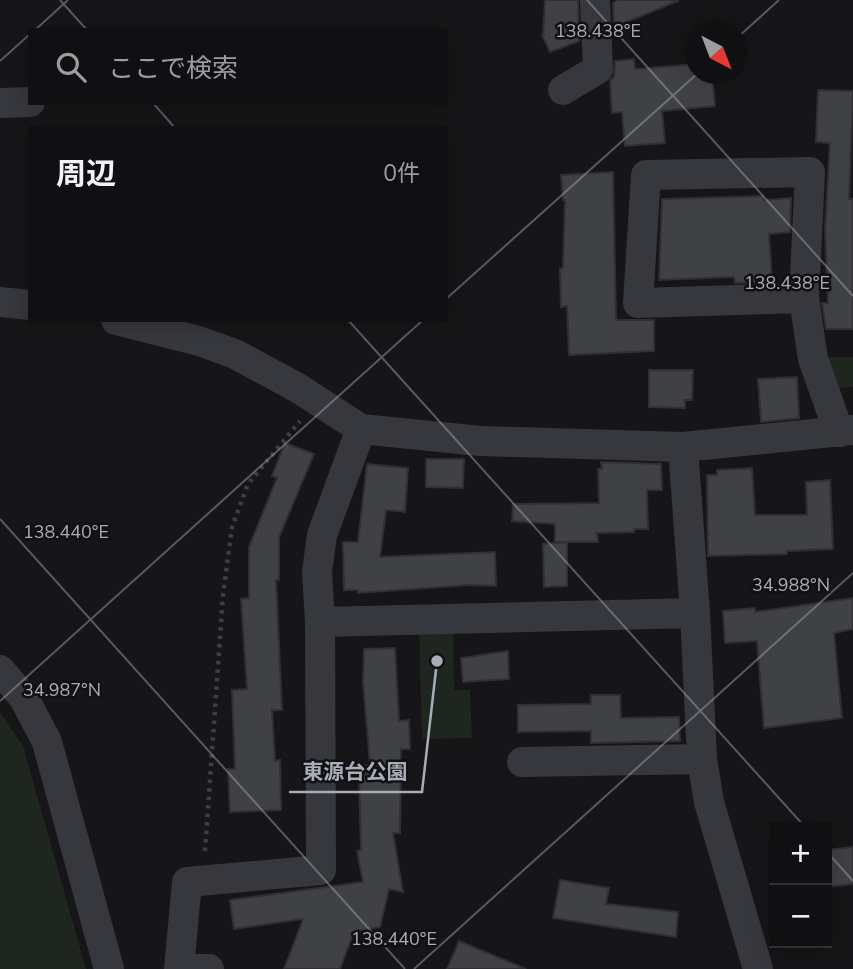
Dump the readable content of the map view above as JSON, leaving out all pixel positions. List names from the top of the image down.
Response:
{
  "places": ["東源台公園"],
  "north": "bottom right",
  "page": {
    "search": "ここで検索",
    "heading": ["周辺", "0件"],
    "map_buttons": ["+", "−"]
  },
  "coordinates": [
    "138.438°E",
    "138.440°E",
    "34.988°N",
    "34.987°N"
  ]
}
